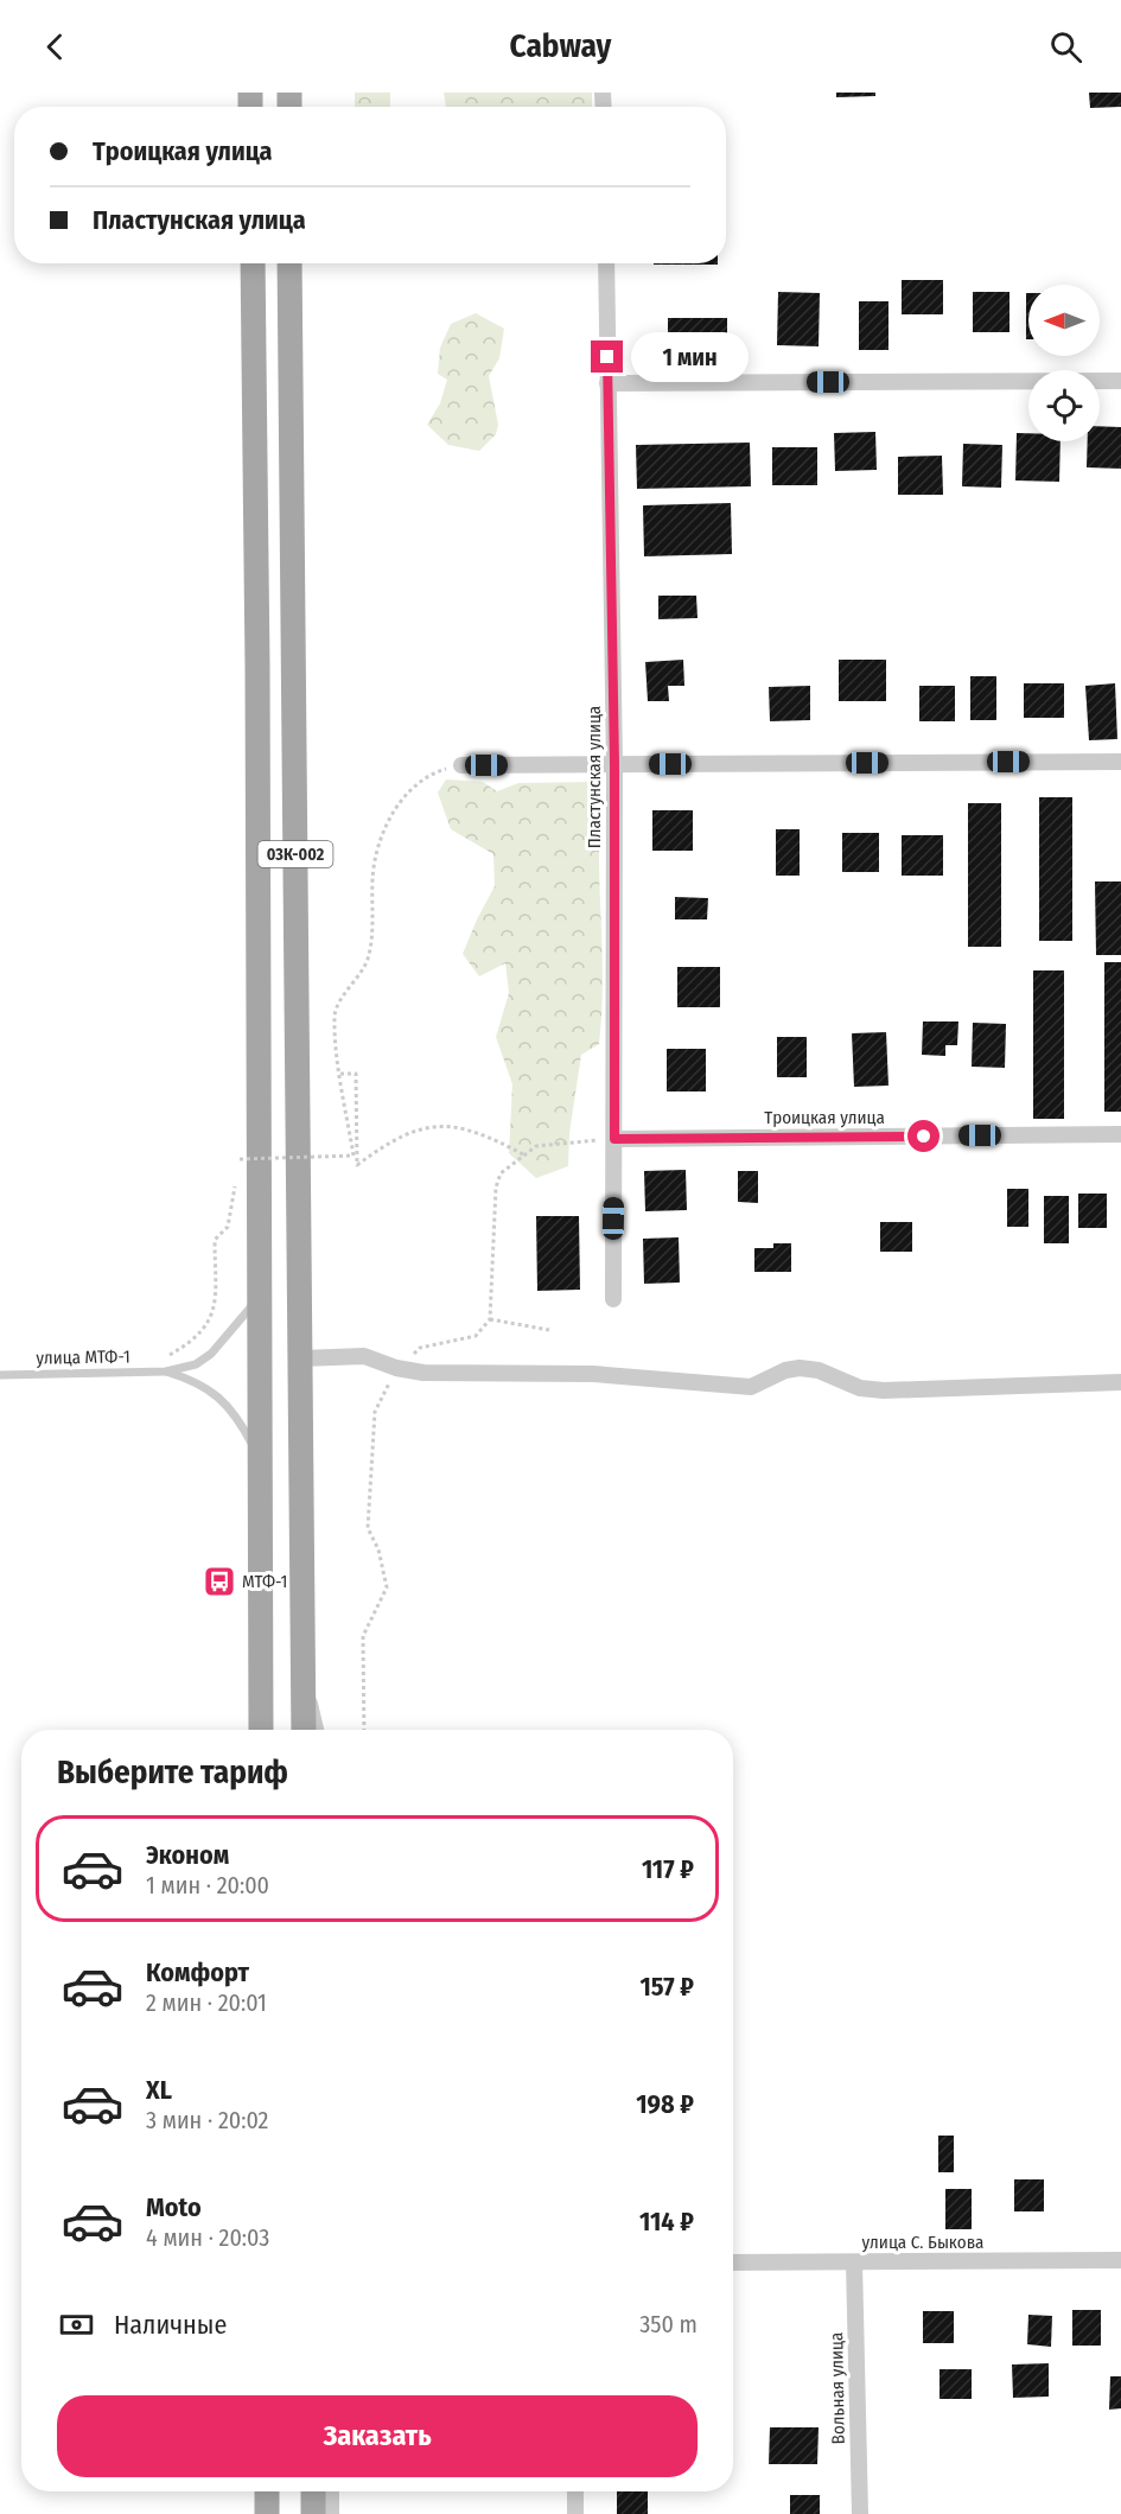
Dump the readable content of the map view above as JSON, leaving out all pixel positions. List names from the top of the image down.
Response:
{
  "streets": {
    "main road": ["03К-002"],
    "street": [
      "Пластунская улица",
      "Троицкая улица",
      "улица С. Быкова",
      "Вольная улица"
    ],
    "lane": ["улица МТФ-1"]
  },
  "crossings": [
    ["Пластунская улица", "Троицкая улица"],
    ["03К-002", "улица МТФ-1"],
    ["улица С. Быкова", "Вольная улица"]
  ],
  "places": {
    "bus stop": ["МТФ-1"]
  },
  "north": "left",
  "page": {
    "header": "Cabway",
    "banner": ["Троицкая улица", "Пластунская улица"],
    "bubble": "1 мин",
    "heading": "Выберите тариф",
    "list": [
      {
        "name": "Эконом",
        "note": "1 мин · 20:00",
        "value": "117 ₽"
      },
      {
        "name": "Комфорт",
        "note": "2 мин · 20:01",
        "value": "157 ₽"
      },
      {
        "name": "XL",
        "note": "3 мин · 20:02",
        "value": "198 ₽"
      },
      {
        "name": "Moto",
        "note": "4 мин · 20:03",
        "value": "114 ₽"
      }
    ],
    "pay": ["Наличные", "350 m"],
    "buttons": "Заказать"
  }
}
